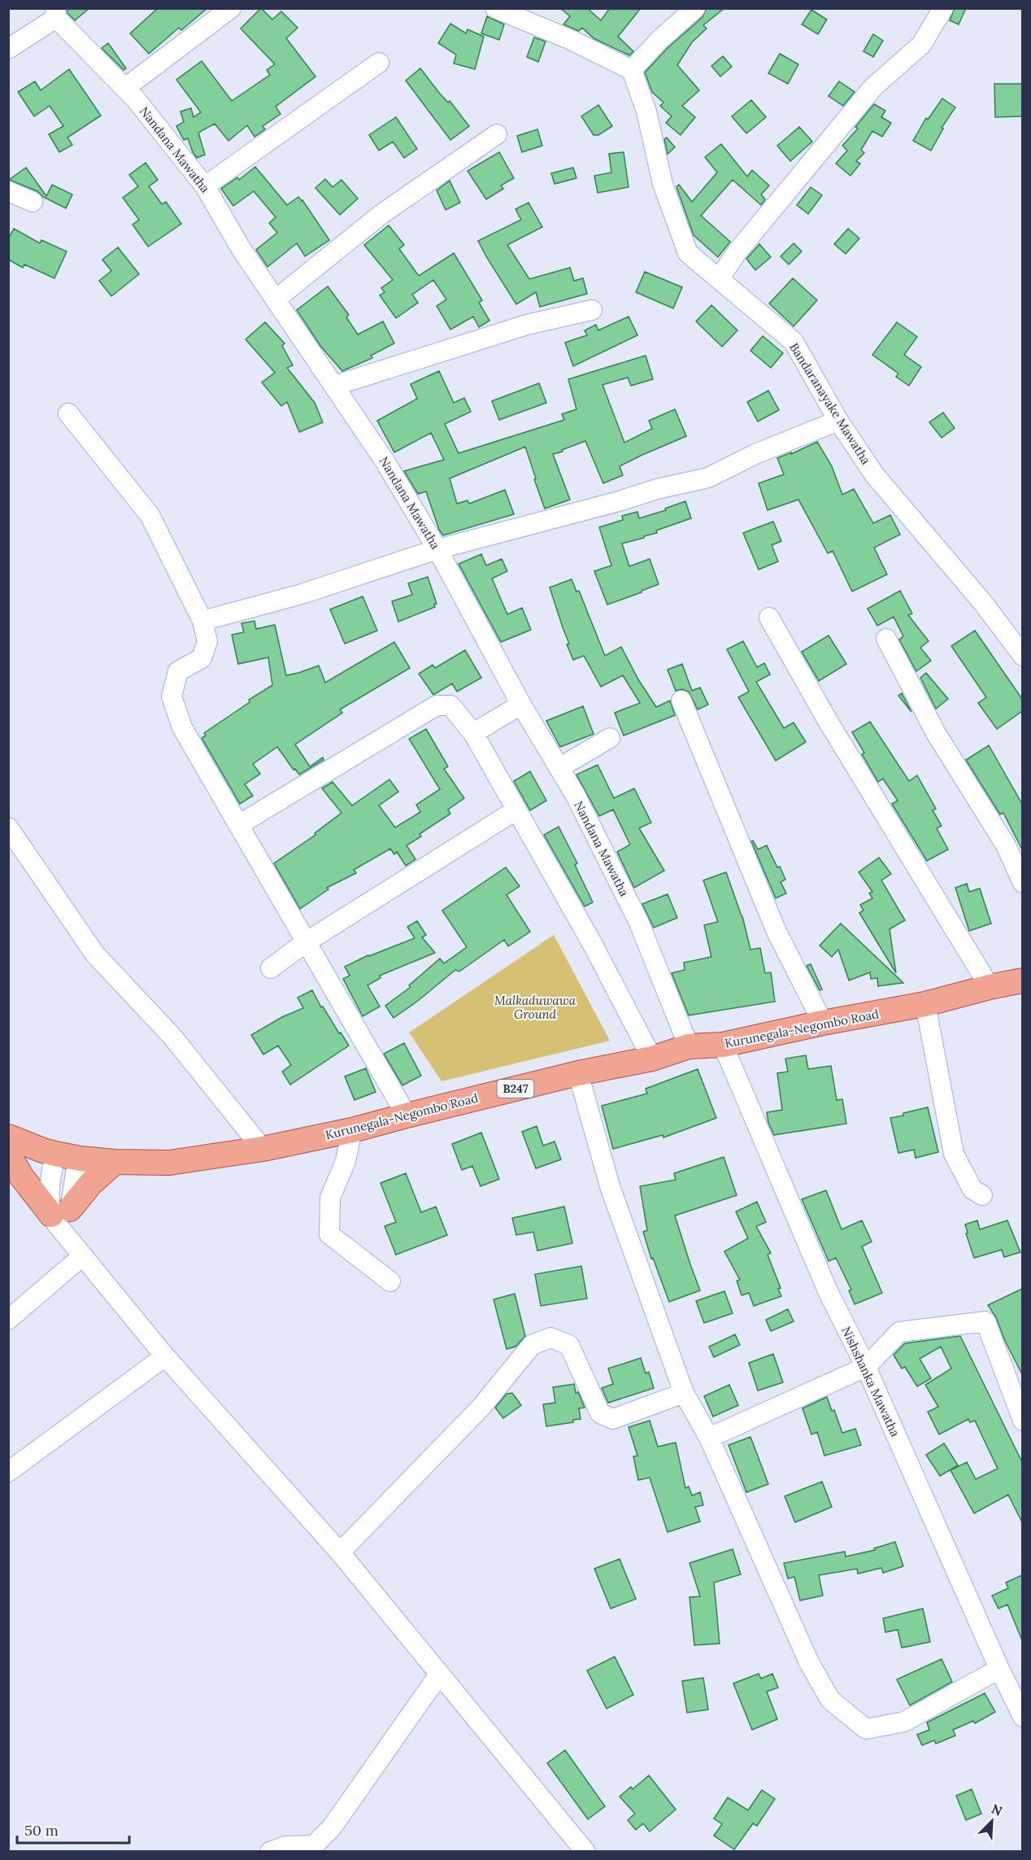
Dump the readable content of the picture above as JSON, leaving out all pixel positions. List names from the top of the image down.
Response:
{
  "streets": {
    "main road": ["Kurunegala-Negombo Road", "B247"],
    "street": ["Nandana Mawatha", "Bandaranayake Mawatha", "Nishshanka Mawatha"]
  },
  "crossings": [
    ["Nandana Mawatha", "Kurunegala-Negombo Road"],
    ["Kurunegala-Negombo Road", "Nishshanka Mawatha"]
  ],
  "parks": ["Malkaduwawa Ground"],
  "scale_bar": "50 m",
  "north": "top right"
}
